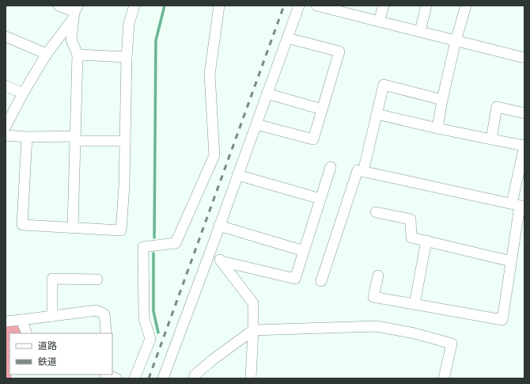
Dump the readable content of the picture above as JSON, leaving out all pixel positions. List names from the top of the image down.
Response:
{
  "legend": ["道路", "鉄道"]
}
